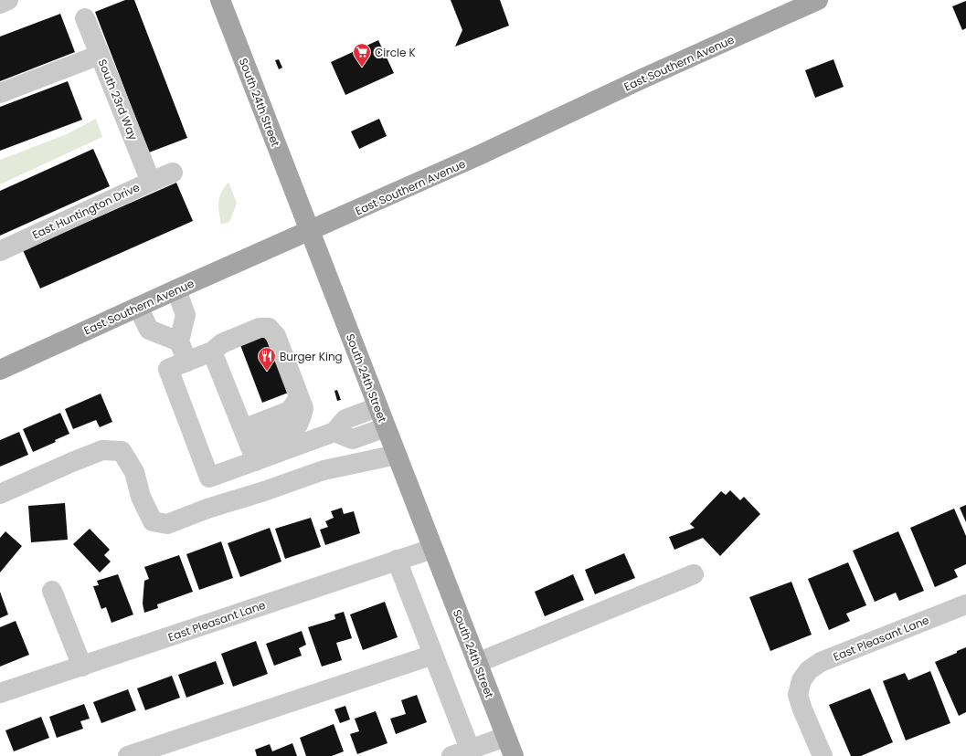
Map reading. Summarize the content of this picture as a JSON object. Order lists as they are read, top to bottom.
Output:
{
  "streets": {
    "main road": ["East Southern Avenue", "South 24th Street"],
    "street": ["South 23rd Way", "East Huntington Drive", "East Pleasant Lane"]
  },
  "crossings": [
    ["East Southern Avenue", "South 24th Street"],
    ["South 23rd Way", "East Huntington Drive"],
    ["South 24th Street", "East Pleasant Lane"]
  ],
  "places": {
    "supermarket": ["Circle K"],
    "restaurant": ["Burger King"]
  }
}
